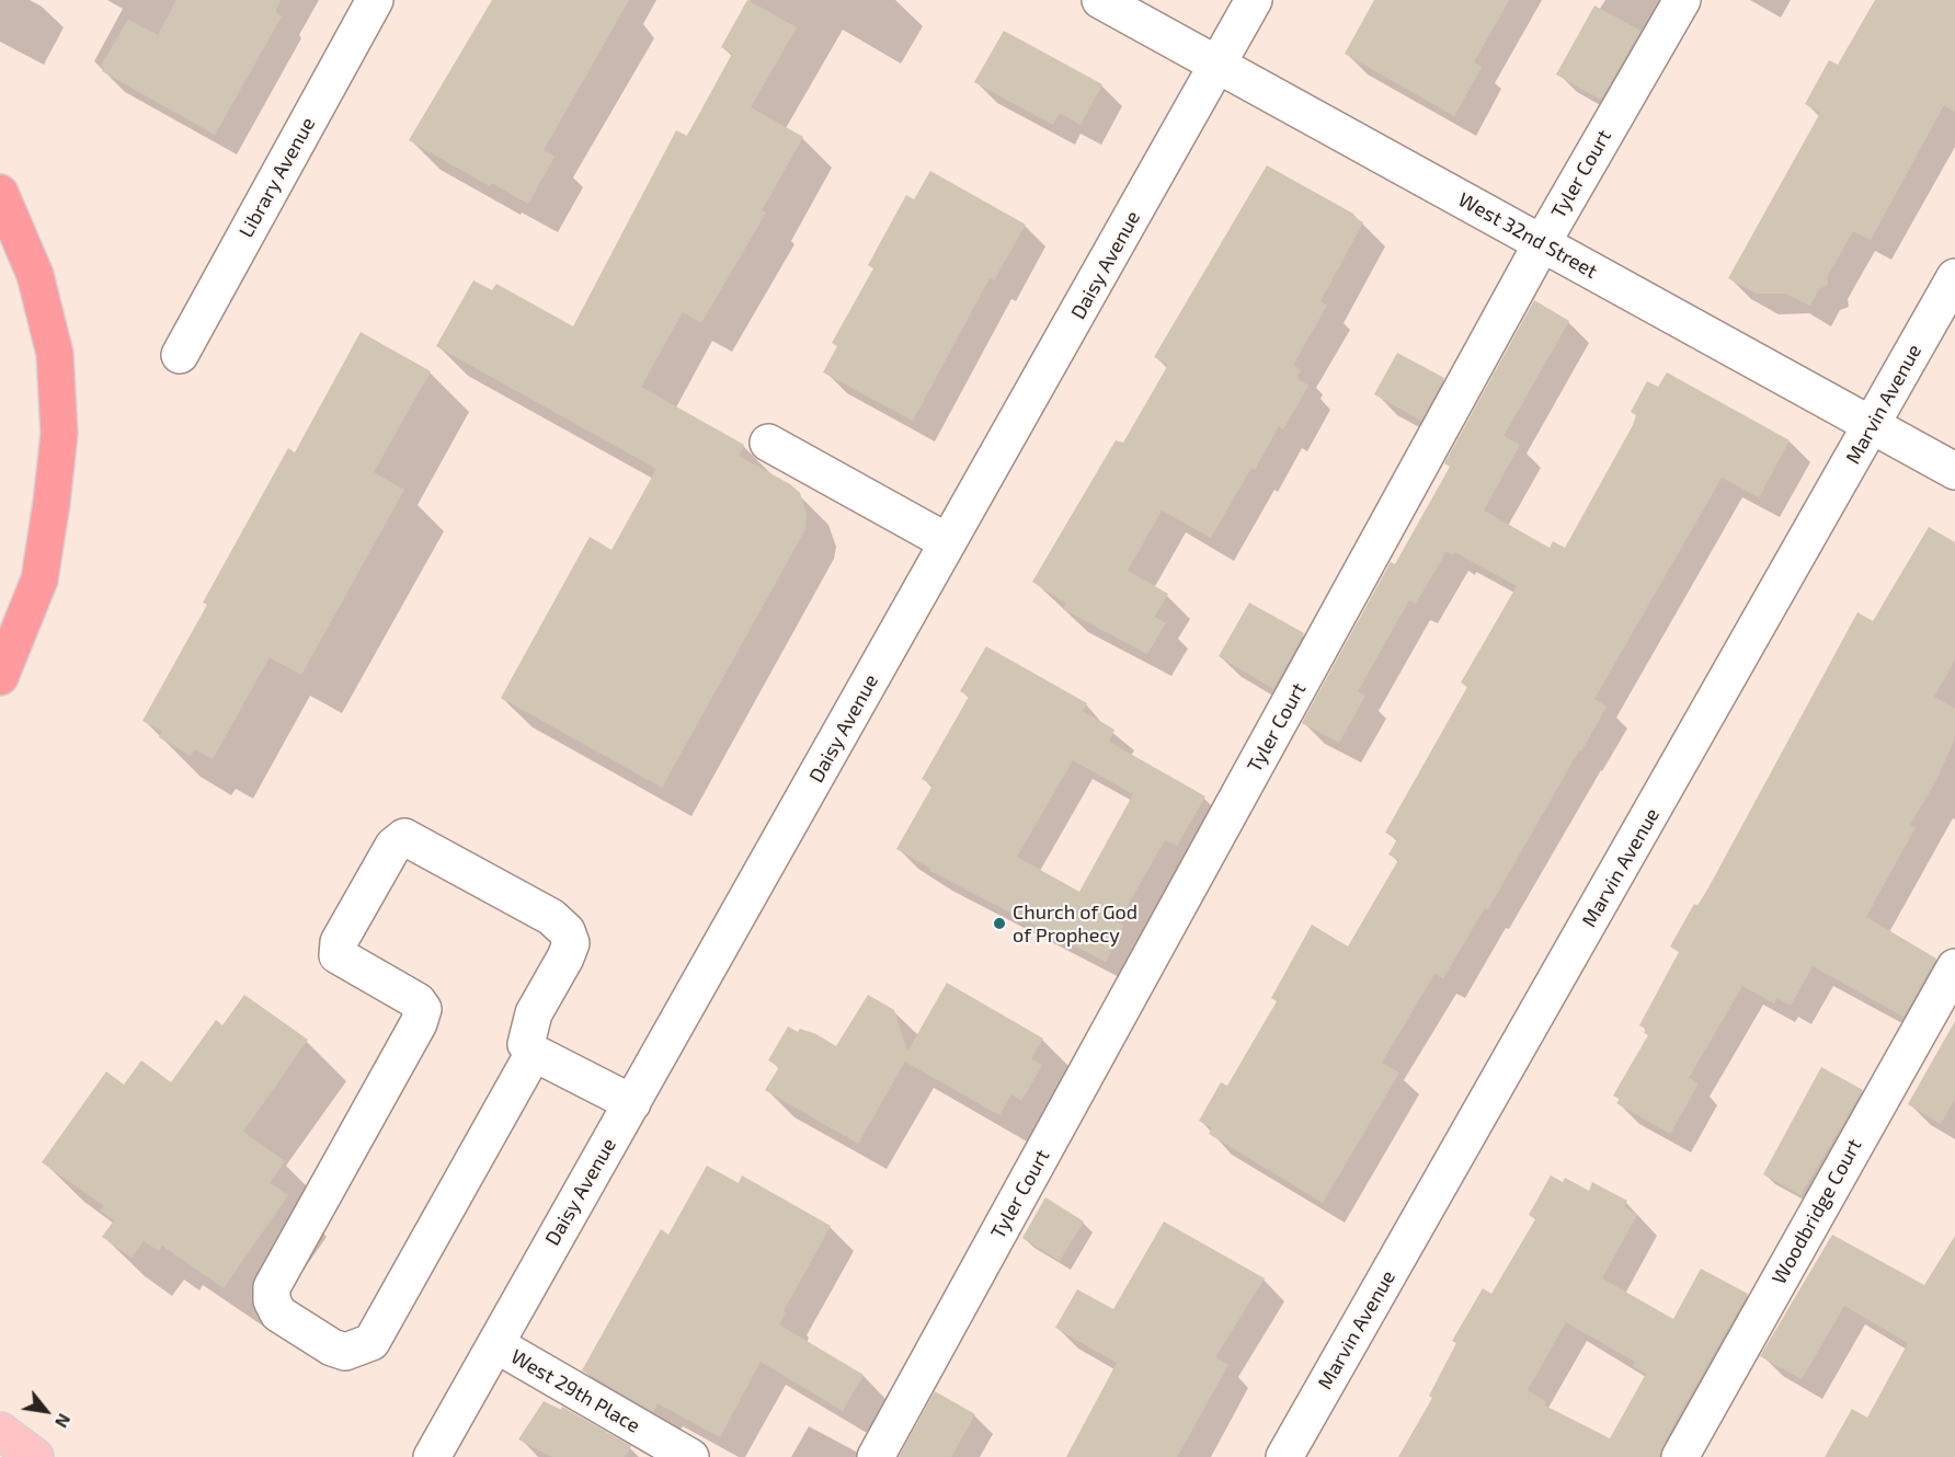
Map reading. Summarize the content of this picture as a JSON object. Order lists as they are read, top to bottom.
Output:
{
  "streets": {
    "street": [
      "Tyler Court",
      "Library Avenue",
      "West 32nd Street",
      "Daisy Avenue",
      "Marvin Avenue",
      "Woodbridge Court",
      "West 29th Place"
    ]
  },
  "crossings": [
    ["Tyler Court", "West 32nd Street"],
    ["West 32nd Street", "Daisy Avenue"],
    ["West 32nd Street", "Marvin Avenue"],
    ["Daisy Avenue", "West 29th Place"]
  ],
  "places": ["Church of God of Prophecy"],
  "north": "bottom right"
}
